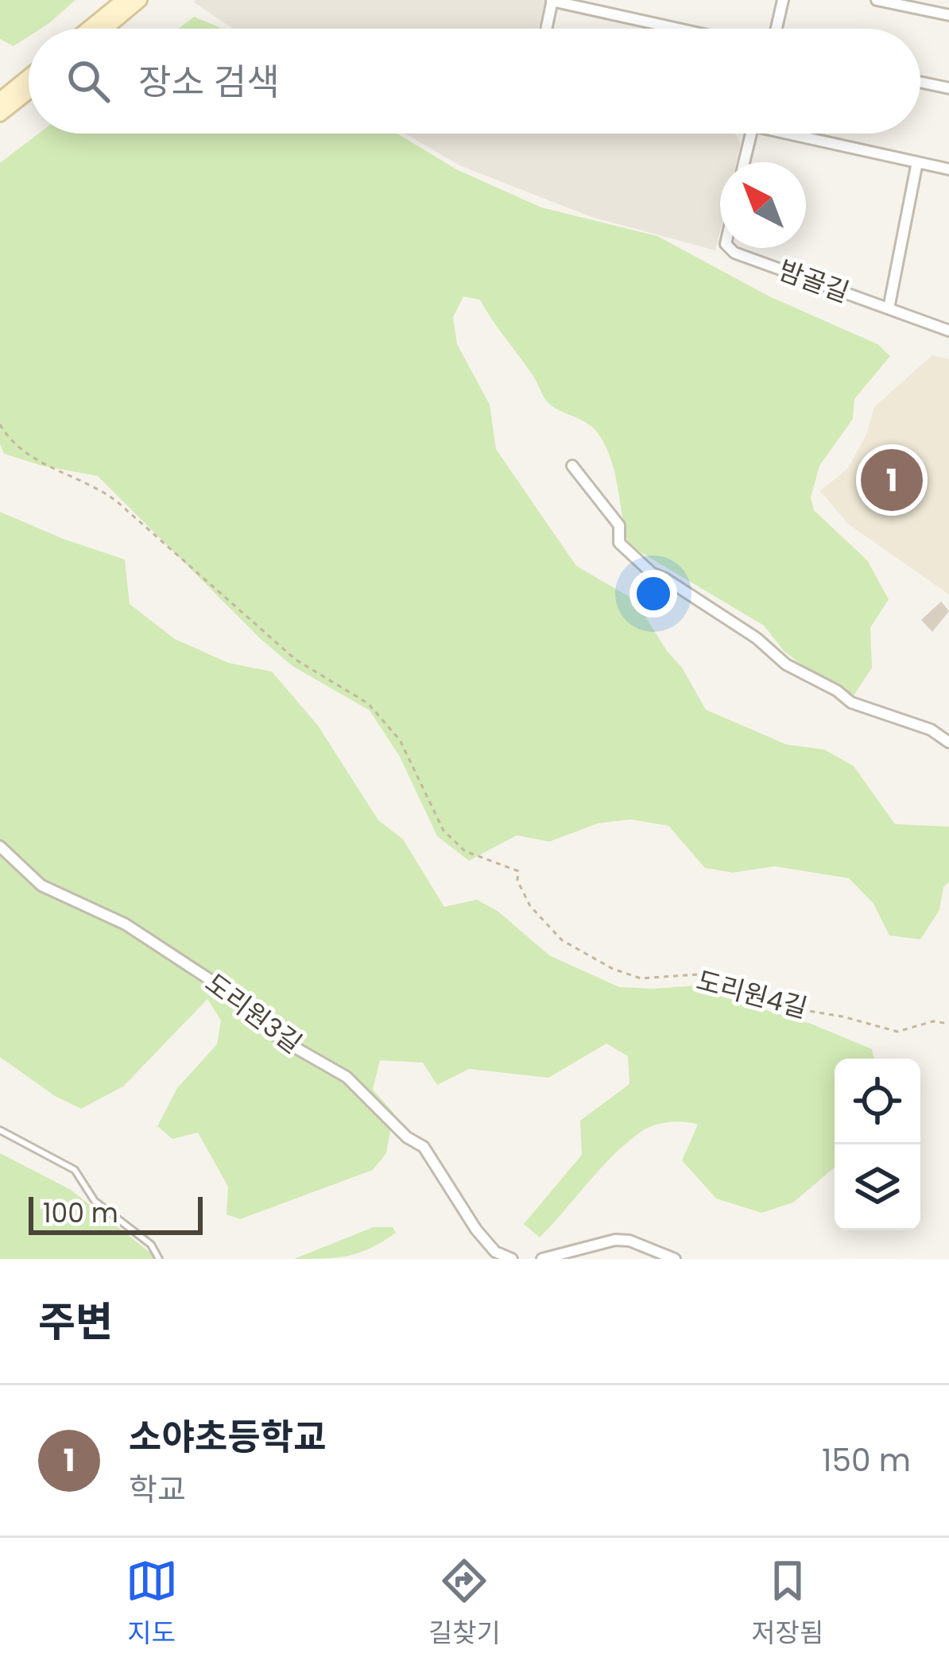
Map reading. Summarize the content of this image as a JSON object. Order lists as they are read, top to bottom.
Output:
{
  "streets": {
    "street": ["밤골길", "도리원3길"],
    "path": ["도리원4길"]
  },
  "scale_bar": "100 m",
  "north": "top left",
  "page": {
    "search": "장소 검색",
    "pins": "1",
    "scale": "100 m",
    "heading": "주변",
    "list": [
      {
        "mark": "1",
        "name": "소야초등학교",
        "note": "학교",
        "value": "150 m"
      }
    ],
    "nav": ["지도", "길찾기", "저장됨"]
  }
}
